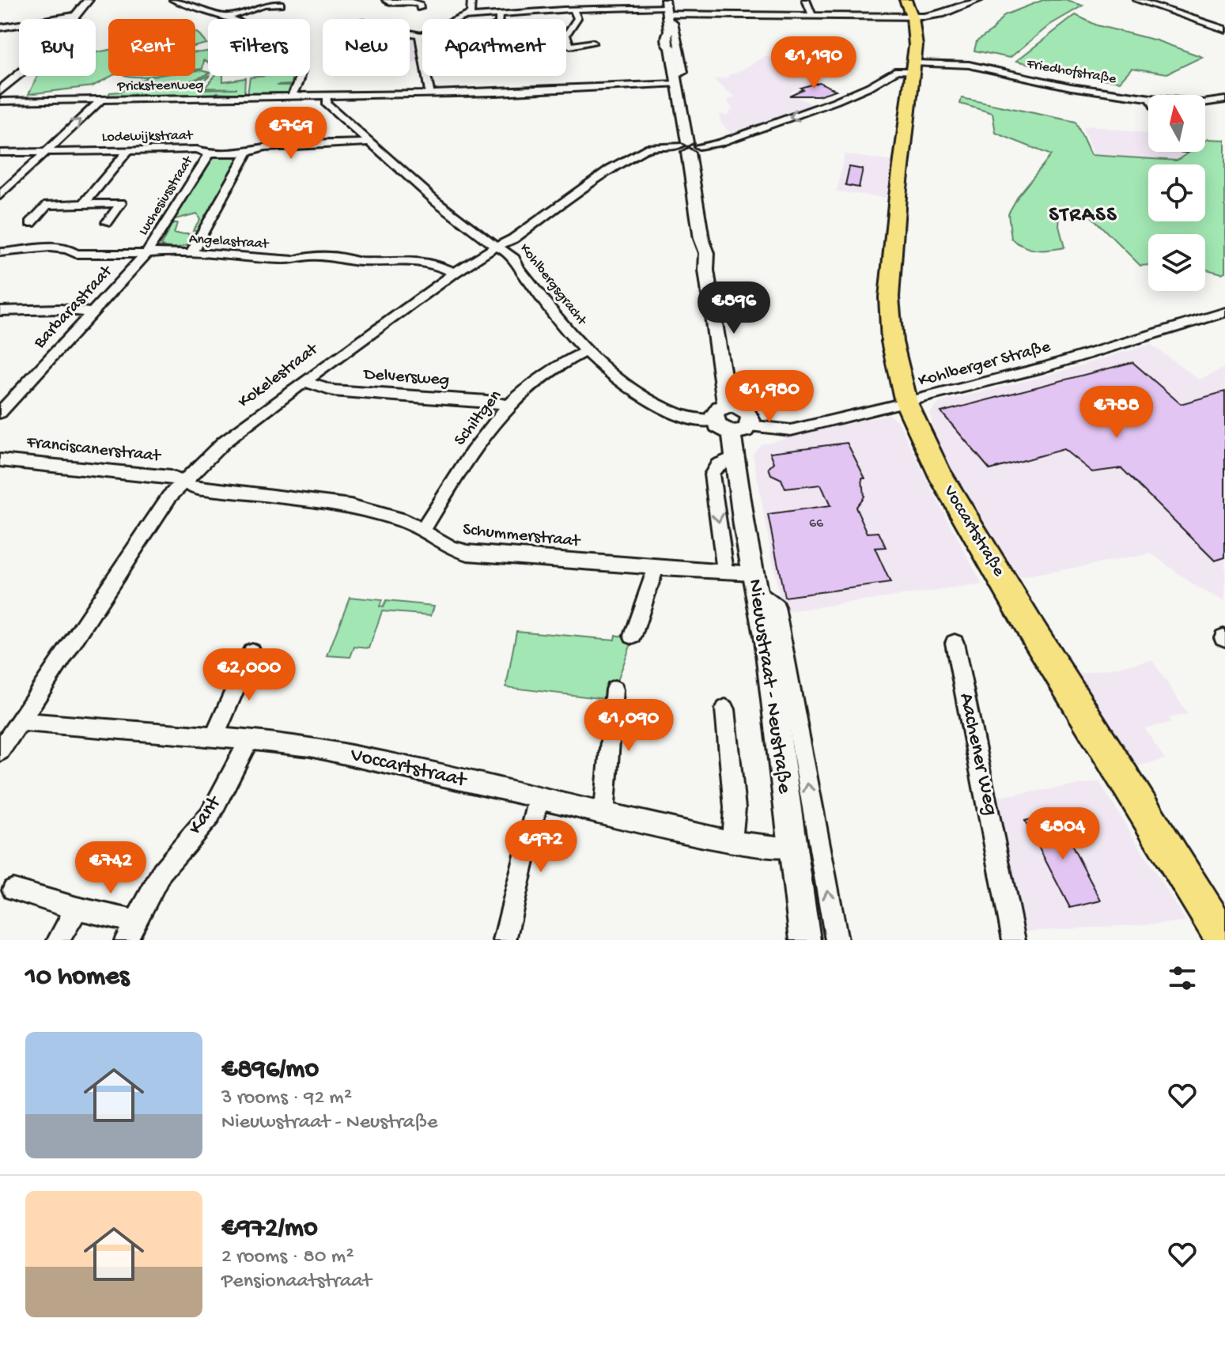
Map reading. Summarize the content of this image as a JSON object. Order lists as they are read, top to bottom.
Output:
{
  "streets": {
    "main road": ["Voccartstraße"],
    "street": [
      "Friedhofstraße",
      "Pricksteenweg",
      "Lodewijkstraat",
      "Luchesiusstraat",
      "Angelastraat",
      "Kohlbergsgracht",
      "Barbarastraat",
      "Kohlberger Straße",
      "Kokelestraat",
      "Delversweg",
      "Schiltgen",
      "Franciscanerstraat",
      "Schummerstraat",
      "Nieuwstraat - Neustraße",
      "Aachener Weg",
      "Voccartstraat",
      "Kant"
    ]
  },
  "crossings": [
    ["Friedhofstraße", "Kokelestraat"],
    ["Friedhofstraße", "Voccartstraße"],
    ["Pricksteenweg", "Kohlbergsgracht"],
    ["Lodewijkstraat", "Luchesiusstraat"],
    ["Lodewijkstraat", "Kohlbergsgracht"],
    ["Luchesiusstraat", "Angelastraat"],
    ["Luchesiusstraat", "Barbarastraat"],
    ["Angelastraat", "Barbarastraat"],
    ["Angelastraat", "Kokelestraat"],
    ["Kohlbergsgracht", "Kohlberger Straße"],
    ["Kohlbergsgracht", "Kokelestraat"],
    ["Kohlbergsgracht", "Schiltgen"],
    ["Kohlbergsgracht", "Nieuwstraat - Neustraße"],
    ["Kohlberger Straße", "Voccartstraße"],
    ["Kohlberger Straße", "Nieuwstraat - Neustraße"],
    ["Kokelestraat", "Delversweg"],
    ["Kokelestraat", "Franciscanerstraat"],
    ["Kokelestraat", "Schummerstraat"],
    ["Kokelestraat", "Voccartstraat"],
    ["Delversweg", "Schiltgen"],
    ["Schiltgen", "Schummerstraat"],
    ["Franciscanerstraat", "Schummerstraat"],
    ["Schummerstraat", "Nieuwstraat - Neustraße"],
    ["Nieuwstraat - Neustraße", "Voccartstraat"],
    ["Voccartstraat", "Kant"]
  ],
  "districts": ["STRASS"],
  "house_numbers": ["66"],
  "north": "top",
  "page": {
    "chip": [
      "Buy",
      "Rent",
      "Filters",
      "New",
      "Apartment"
    ],
    "price": [
      "€1,190",
      "€769",
      "€896",
      "€1,980",
      "€788",
      "€2,000",
      "€1,090",
      "€804",
      "€972",
      "€742"
    ],
    "heading": "10 homes",
    "list": [
      {
        "name": "€896/mo",
        "note": "3 rooms · 92 m² · Nieuwstraat - Neustraße"
      },
      {
        "name": "€972/mo",
        "note": "2 rooms · 80 m² · Pensionaatstraat"
      }
    ]
  }
}
